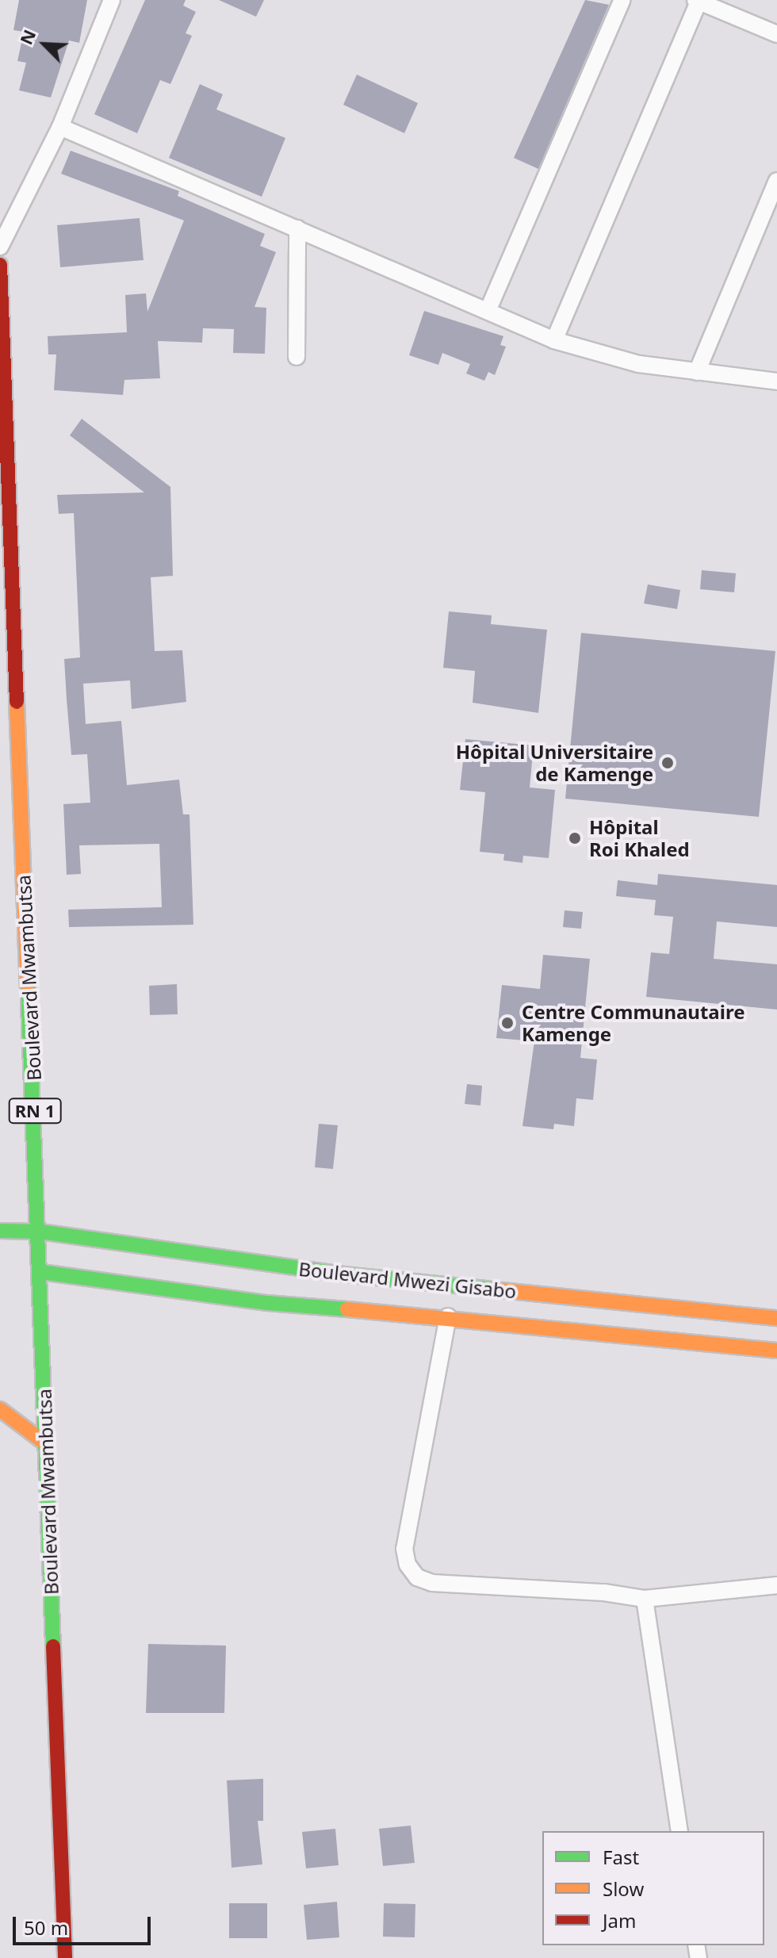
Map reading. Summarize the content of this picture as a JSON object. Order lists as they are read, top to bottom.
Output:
{
  "streets": {
    "main road": ["Boulevard Mwambutsa", "RN 1", "Boulevard Mwezi Gisabo"]
  },
  "crossings": [
    ["Boulevard Mwambutsa", "Boulevard Mwezi Gisabo"]
  ],
  "places": ["Hôpital Universitaire de Kamenge", "Hôpital Roi Khaled", "Centre Communautaire Kamenge"],
  "legend": ["Fast", "Slow", "Jam"],
  "scale_bar": "50 m",
  "north": "top left"
}
